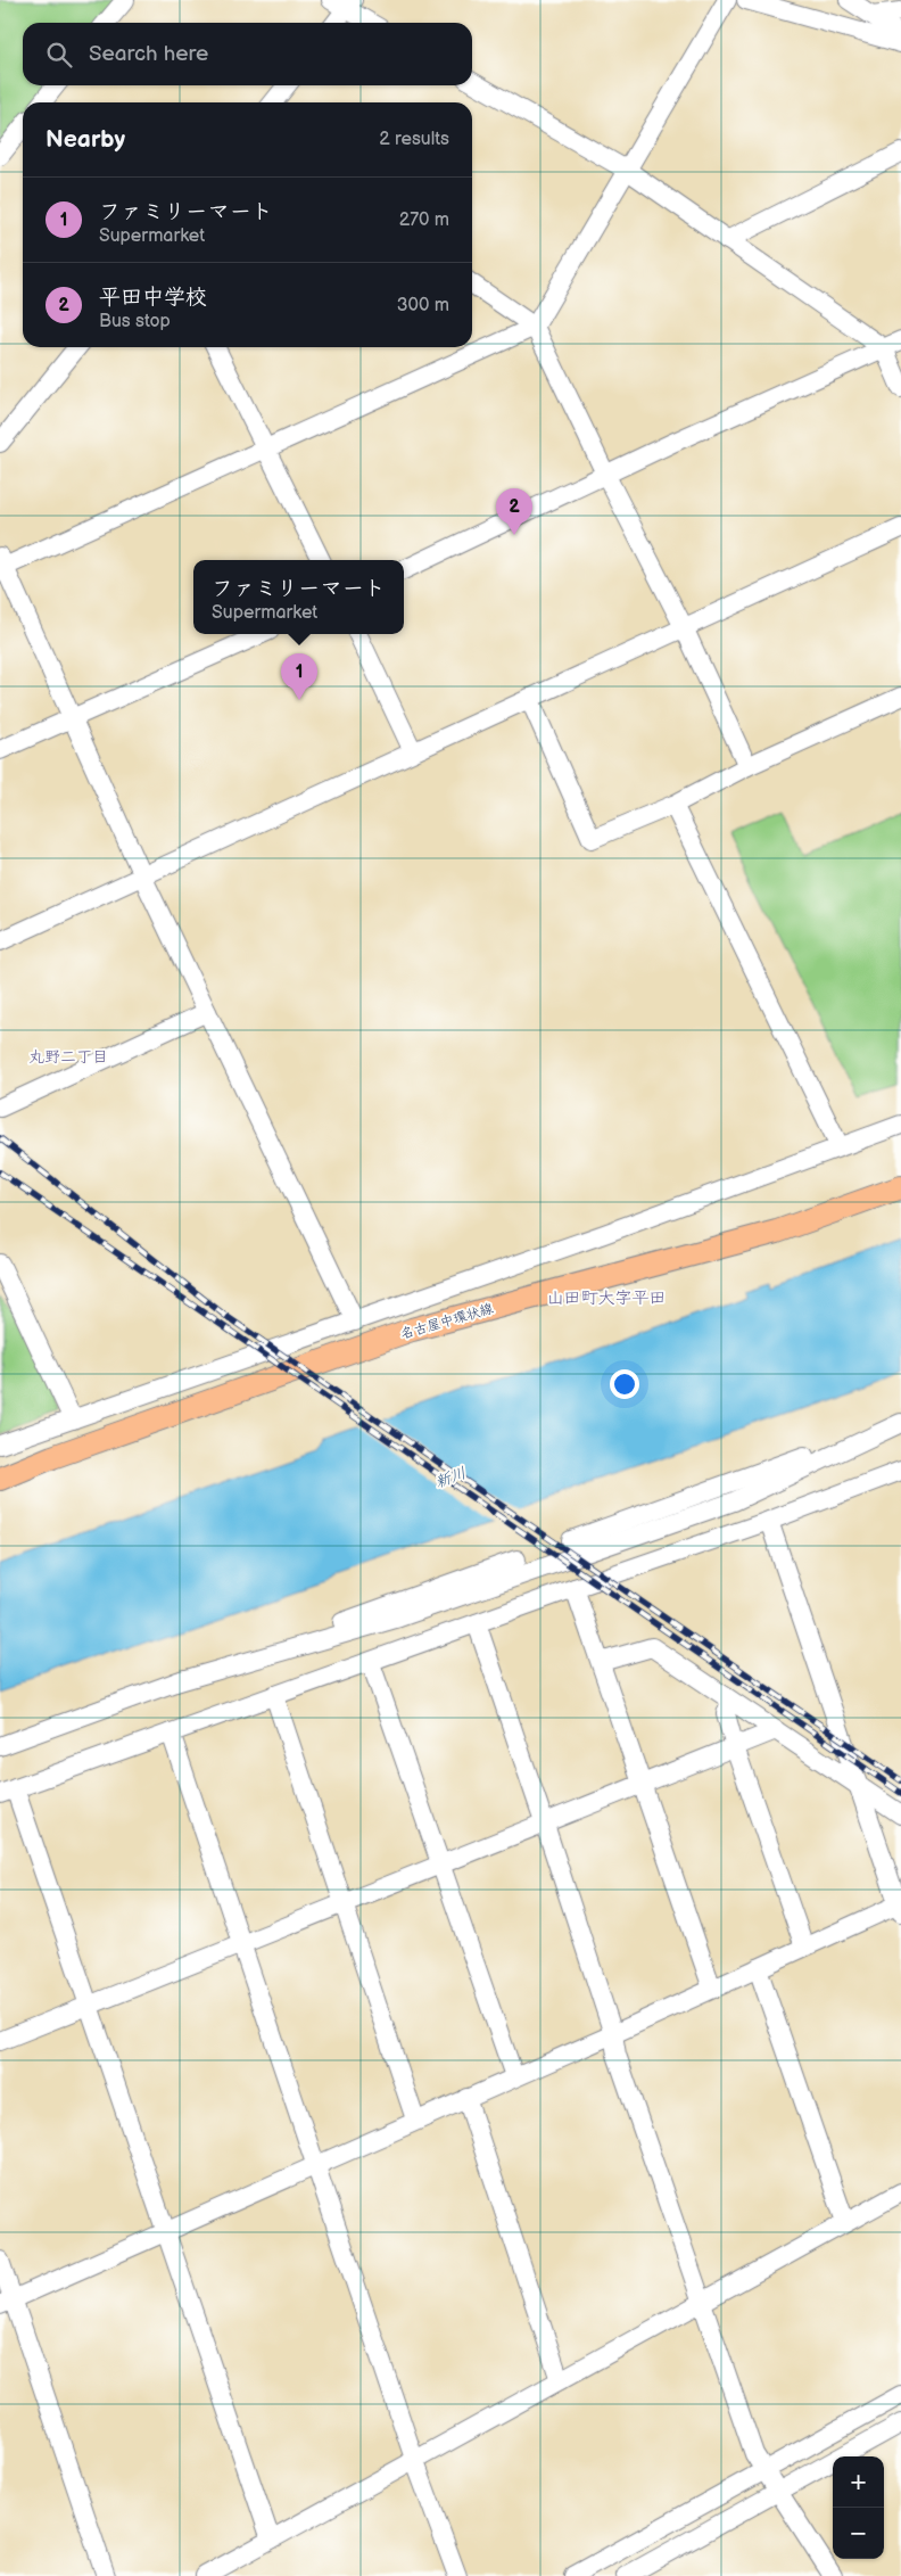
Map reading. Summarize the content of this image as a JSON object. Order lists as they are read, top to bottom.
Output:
{
  "streets": {
    "main road": ["名古屋中環状線"]
  },
  "districts": ["丸野二丁目", "山田町大字平田"],
  "water": ["新川"],
  "page": {
    "search": "Search here",
    "heading": ["Nearby", "2 results"],
    "list": [
      {
        "mark": "1",
        "name": "ファミリーマート",
        "note": "Supermarket",
        "value": "270 m"
      },
      {
        "mark": "2",
        "name": "平田中学校",
        "note": "Bus stop",
        "value": "300 m"
      }
    ],
    "pins": ["2", "1"],
    "popup": ["ファミリーマート", "Supermarket"],
    "map_buttons": ["+", "−"]
  }
}
